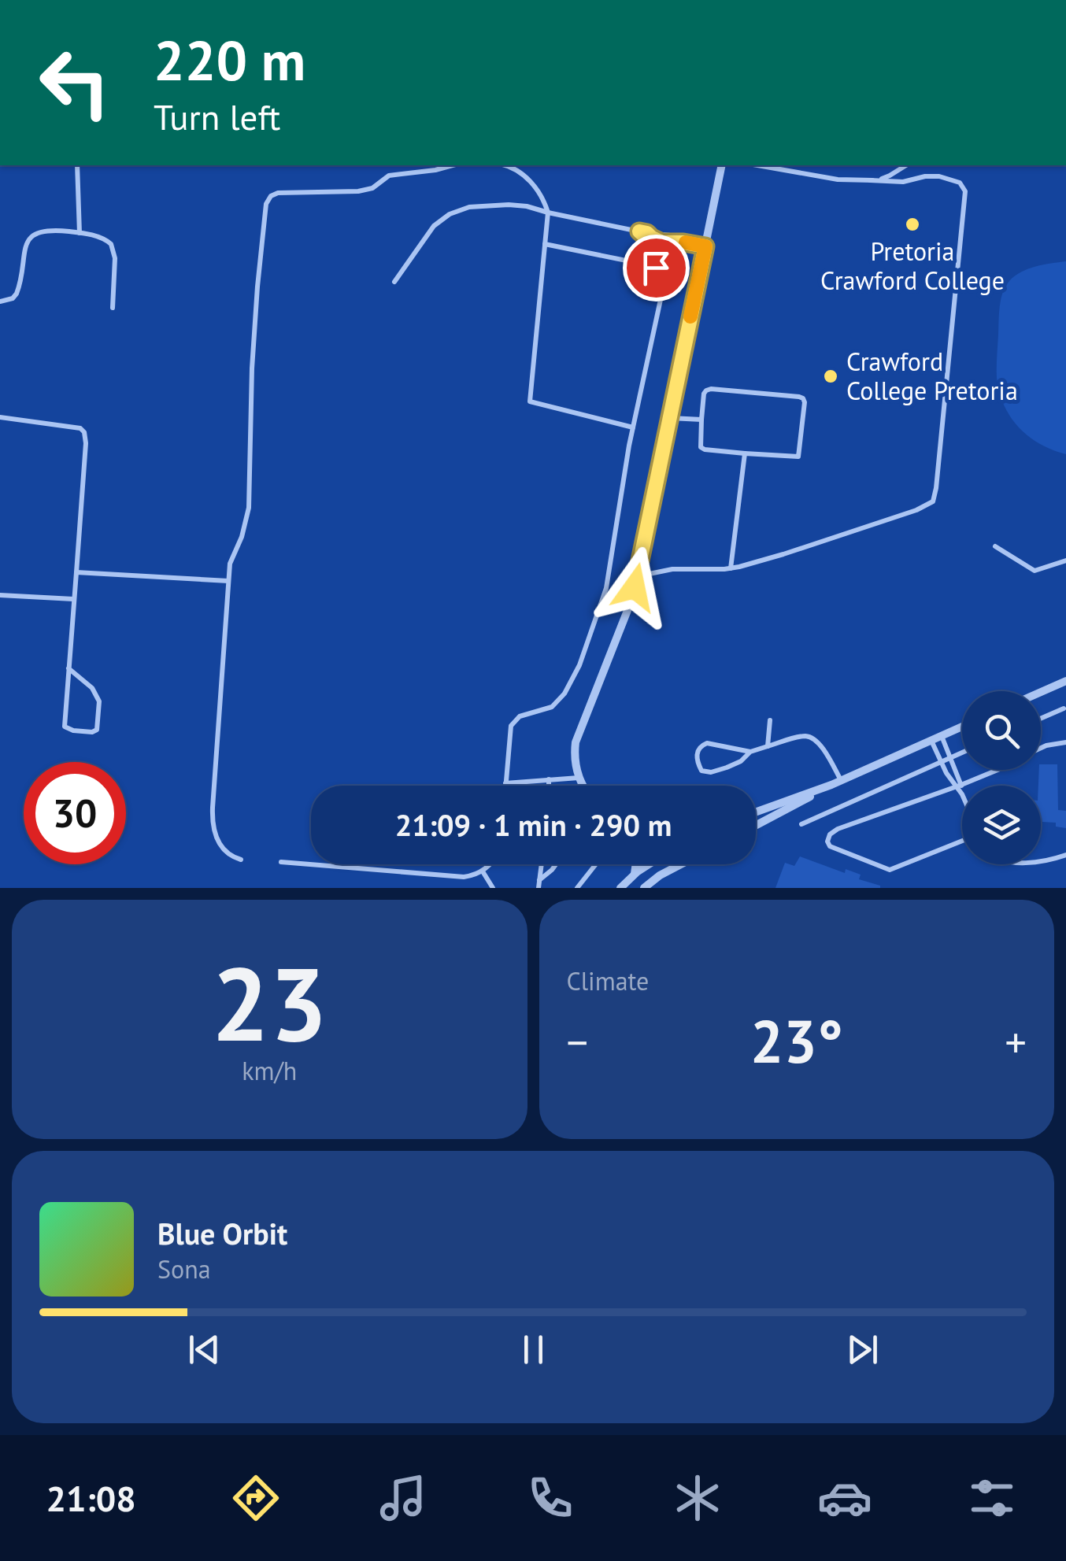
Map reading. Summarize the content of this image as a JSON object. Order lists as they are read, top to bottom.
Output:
{
  "places": ["Pretoria Crawford College", "Crawford College Pretoria"],
  "page": {
    "turn": ["220 m", "Turn left"],
    "limit": "30",
    "trip": "21:09 · 1 min · 290 m",
    "tile": [
      ["23", "km/h"],
      "Climate"
    ],
    "heat": ["−", "23°", "+"],
    "song": ["Blue Orbit", "Sona"],
    "tabs": "21:08"
  }
}
